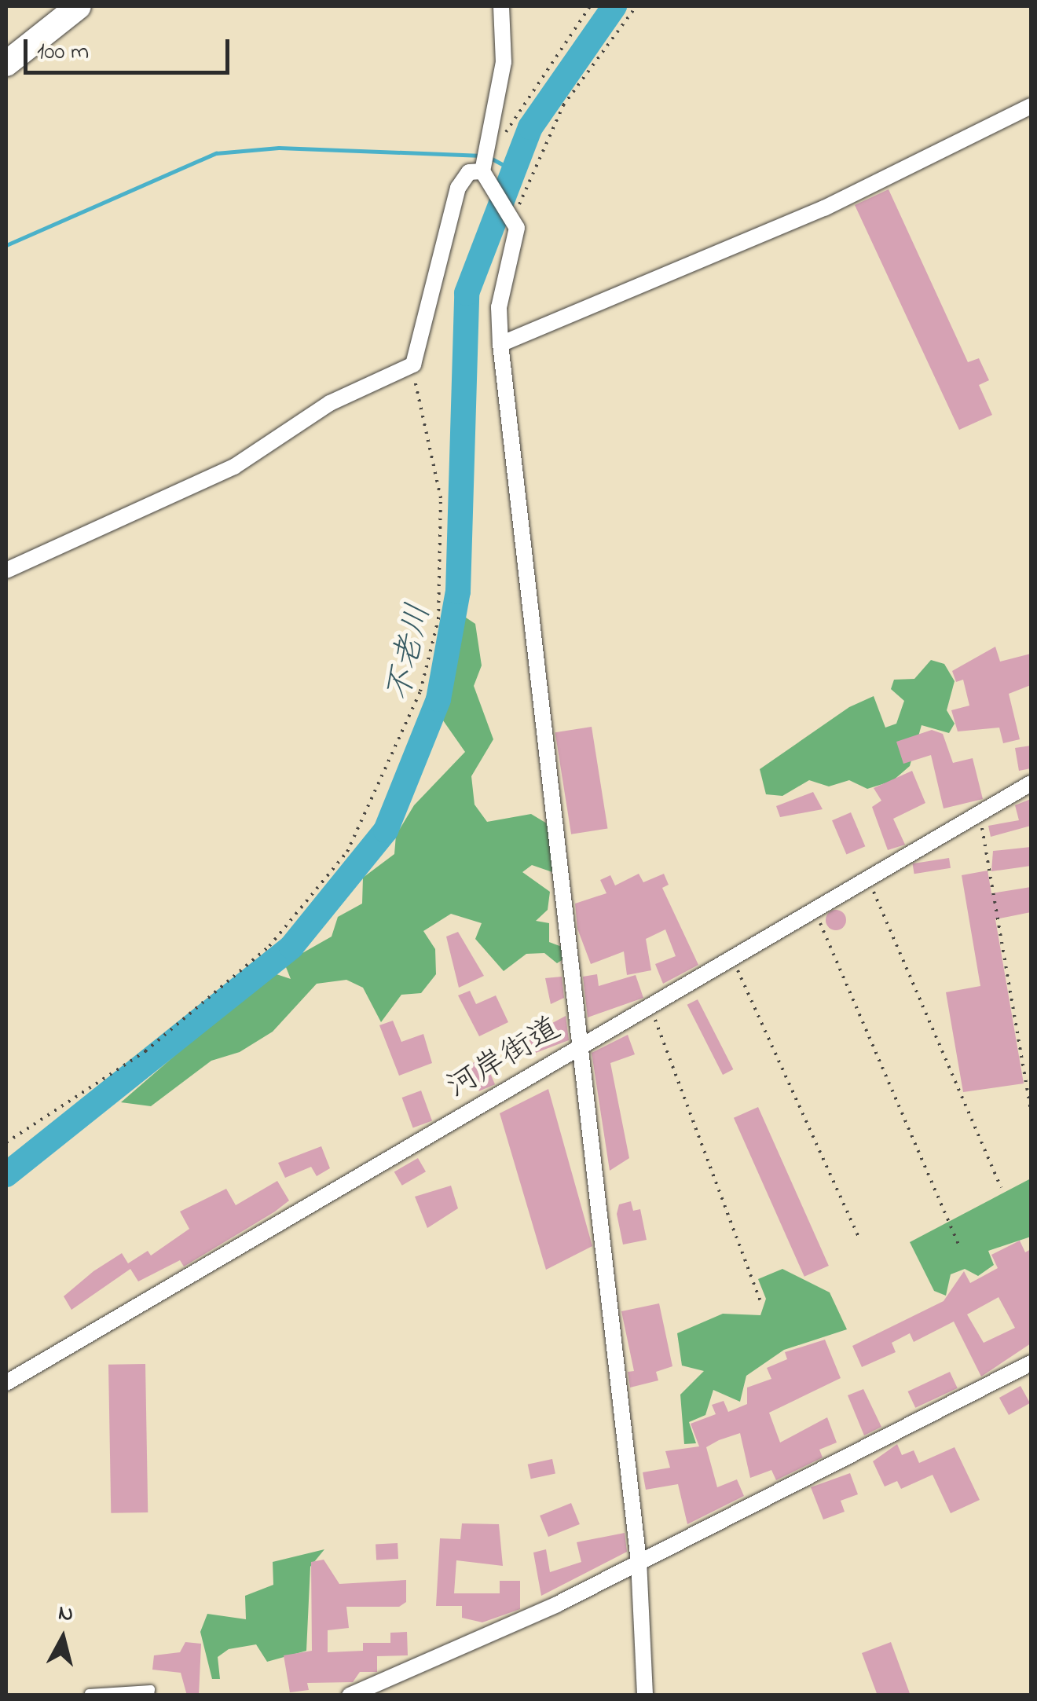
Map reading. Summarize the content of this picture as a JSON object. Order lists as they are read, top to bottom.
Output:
{
  "streets": {
    "street": ["河岸街道"]
  },
  "water": ["不老川"],
  "scale_bar": "100 m",
  "north": "top"
}
